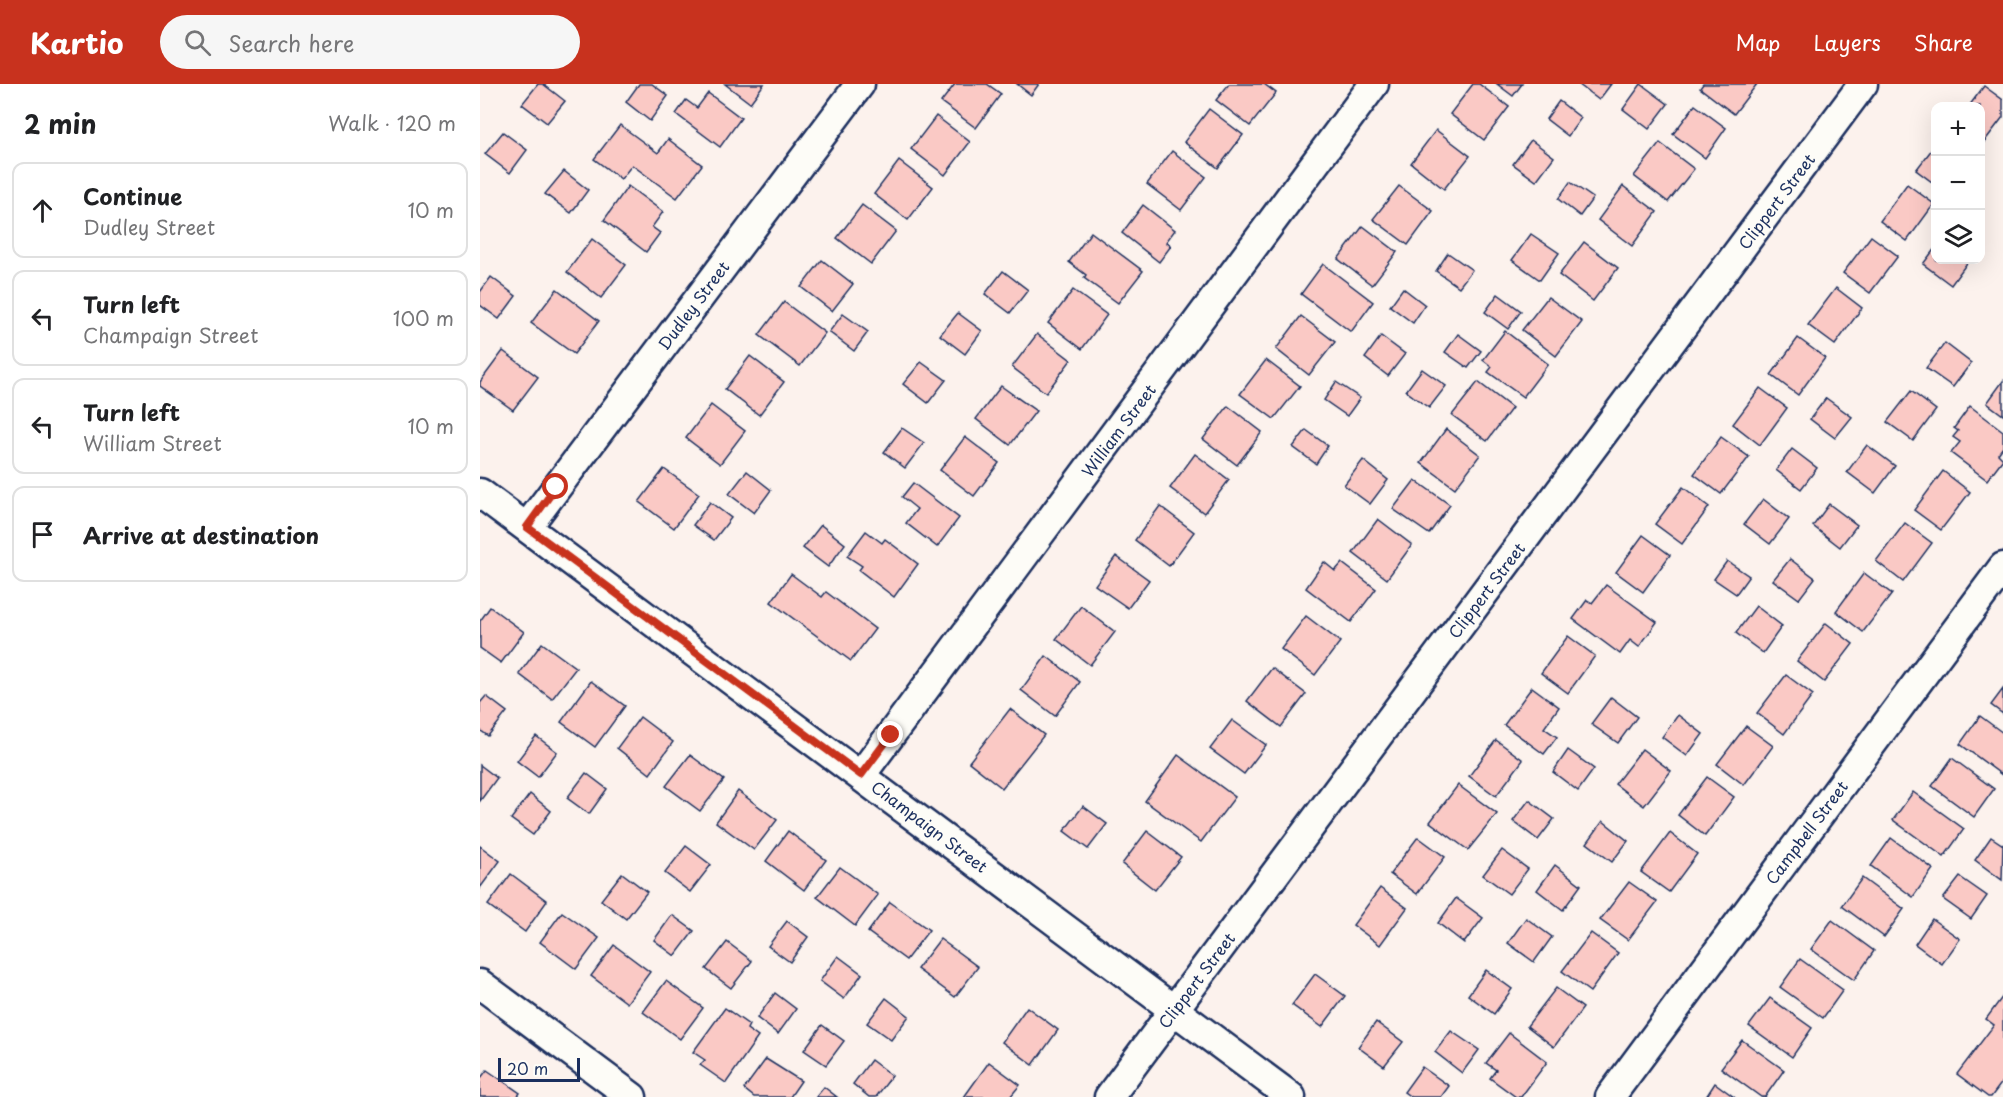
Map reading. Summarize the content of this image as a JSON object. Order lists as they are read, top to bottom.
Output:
{
  "streets": {
    "street": [
      "Clippert Street",
      "Dudley Street",
      "William Street",
      "Champaign Street",
      "Campbell Street"
    ]
  },
  "crossings": [
    ["Clippert Street", "Champaign Street"],
    ["Dudley Street", "Champaign Street"],
    ["William Street", "Champaign Street"]
  ],
  "scale_bar": "20 m",
  "page": {
    "header": "Kartio",
    "search": "Search here",
    "nav": ["Map", "Layers", "Share"],
    "heading": ["2 min", "Walk · 120 m"],
    "map_buttons": ["+", "−"],
    "list": [
      ["Continue", "Dudley Street", "10 m"],
      ["Turn left", "Champaign Street", "100 m"],
      ["Turn left", "William Street", "10 m"],
      "Arrive at destination"
    ],
    "scale": "20 m"
  }
}
